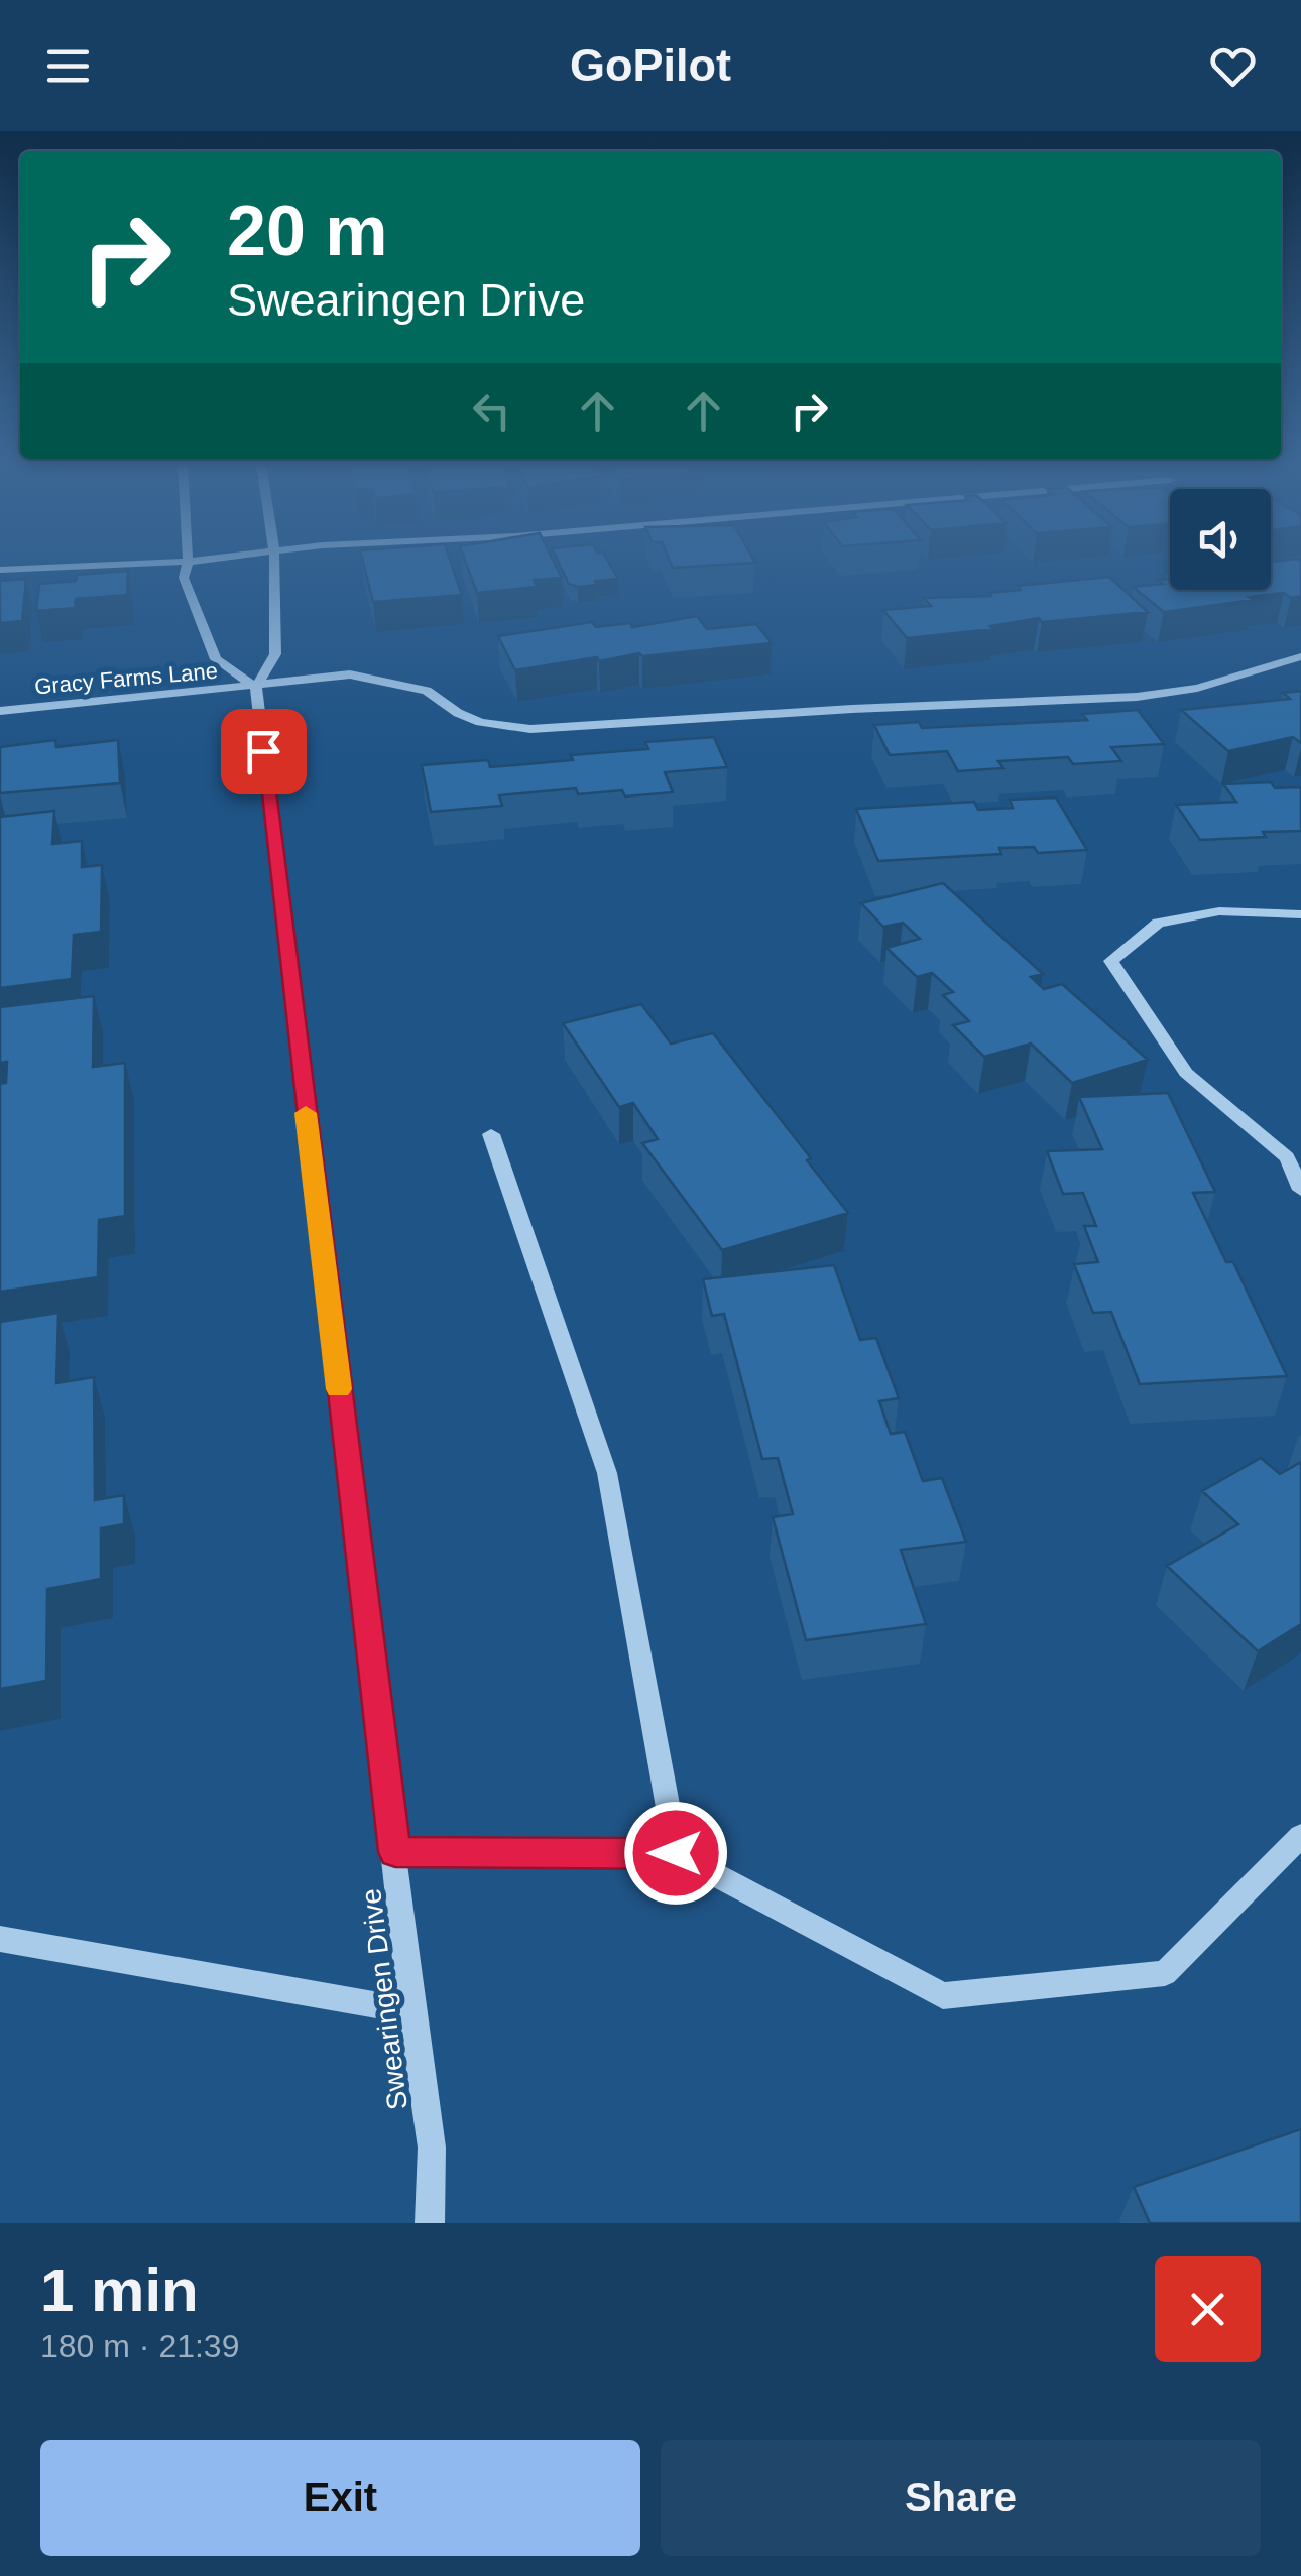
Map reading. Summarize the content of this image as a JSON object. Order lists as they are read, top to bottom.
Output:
{
  "streets": {
    "street": ["Gracy Farms Lane", "Swearingen Drive"]
  },
  "crossings": [
    ["Gracy Farms Lane", "Swearingen Drive"]
  ],
  "page": {
    "header": "GoPilot",
    "turn": ["20 m", "Swearingen Drive"],
    "heading": ["1 min", "180 m · 21:39"],
    "buttons": ["Exit", "Share"]
  }
}
